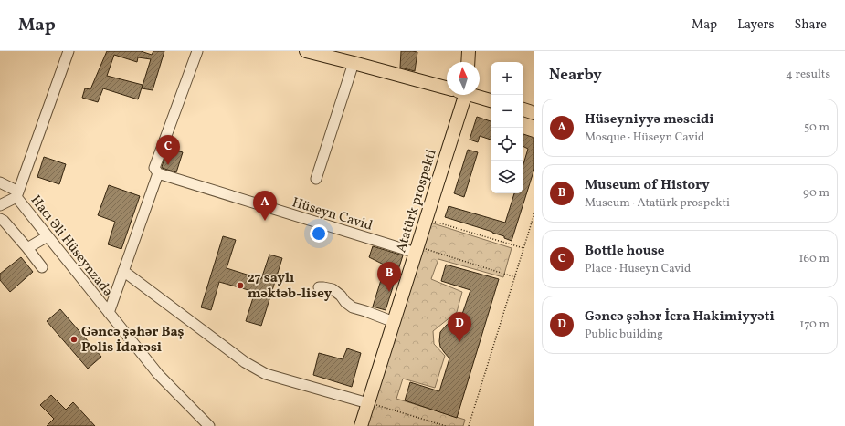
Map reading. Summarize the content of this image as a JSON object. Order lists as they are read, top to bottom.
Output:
{
  "streets": {
    "main road": ["Atatürk prospekti"],
    "street": ["Hüseyn Cavid", "Hacı Əli Hüseynzadə"]
  },
  "crossings": [
    ["Atatürk prospekti", "Hüseyn Cavid"]
  ],
  "places": ["27 saylı məktəb-lisey", "Gəncə şəhər Baş Polis İdarəsi"],
  "north": "top",
  "page": {
    "header": "Map",
    "nav": ["Map", "Layers", "Share"],
    "heading": ["Nearby", "4 results"],
    "map_buttons": ["+", "−"],
    "list": [
      {
        "mark": "A",
        "name": "Hüseyniyyə məscidi",
        "note": "Mosque · Hüseyn Cavid",
        "value": "50 m"
      },
      {
        "mark": "B",
        "name": "Museum of History",
        "note": "Museum · Atatürk prospekti",
        "value": "90 m"
      },
      {
        "mark": "C",
        "name": "Bottle house",
        "note": "Place · Hüseyn Cavid",
        "value": "160 m"
      },
      {
        "mark": "D",
        "name": "Gəncə şəhər İcra Hakimiyyəti",
        "note": "Public building",
        "value": "170 m"
      }
    ],
    "pins": [
      "C",
      "A",
      "B",
      "D"
    ]
  }
}
